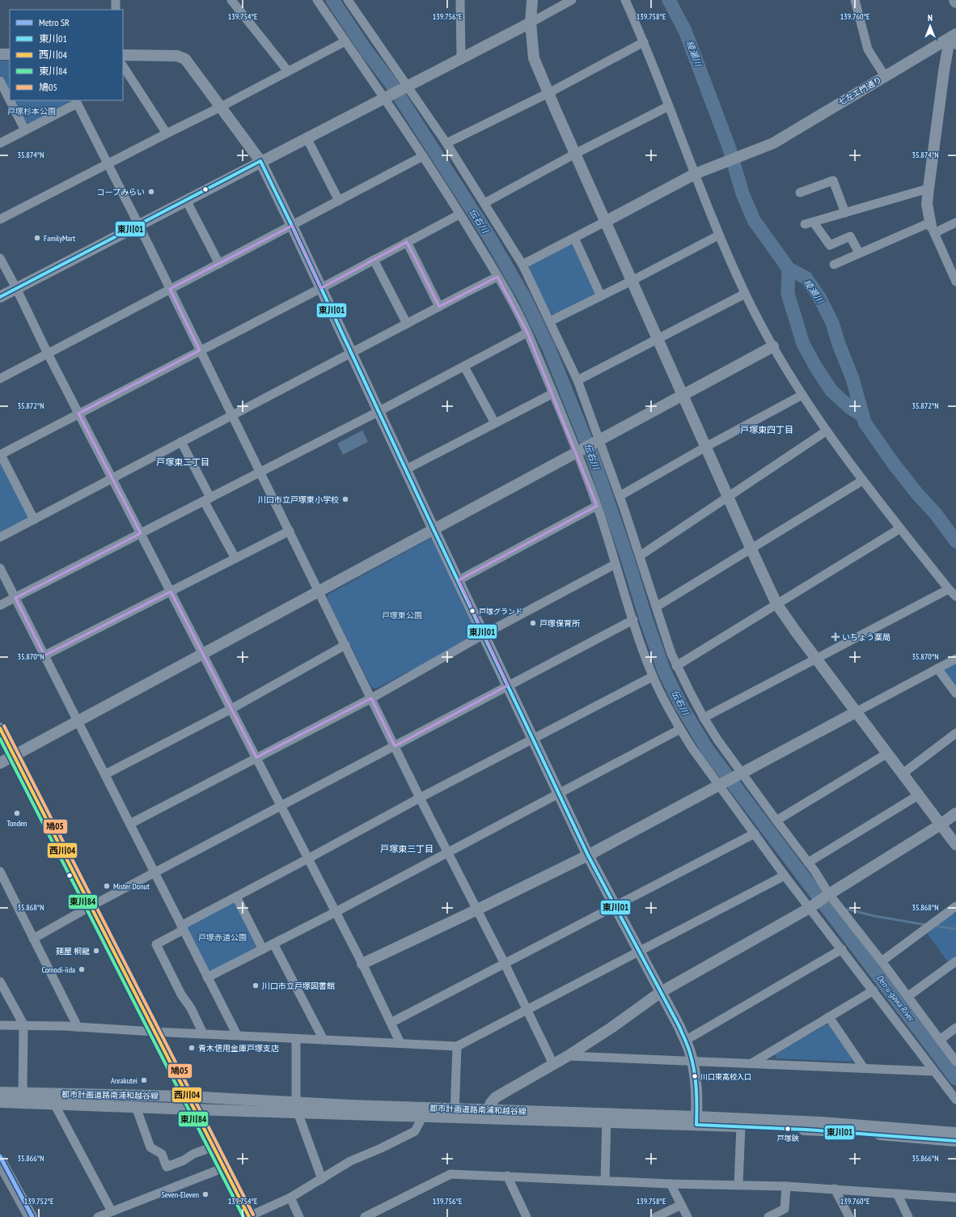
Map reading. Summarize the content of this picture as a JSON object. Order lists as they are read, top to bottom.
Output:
{
  "streets": {
    "street": ["七左エ門通り", "都市計画道路南浦和越谷線"]
  },
  "districts": ["戸塚東四丁目", "戸塚東二丁目", "戸塚東三丁目"],
  "water": ["綾瀬川", "伝右川", "Den-u-gawa River"],
  "parks": ["戸塚杉本公園", "戸塚東公園", "戸塚赤道公園"],
  "places": {
    "other": [
      "コープみらい",
      "FamilyMart",
      "川口市立戸塚東小学校",
      "戸塚グランド",
      "戸塚保育所",
      "Tonden",
      "Mister Donut",
      "麺屋 桐龍",
      "Comodi-iida",
      "川口市立戸塚図書館",
      "青木信用金庫戸塚支店",
      "川口東高校入口",
      "Anrakutei",
      "戸塚鋏",
      "Seven-Eleven"
    ],
    "health": ["いちょう薬局"]
  },
  "lines": [
    "transit line 東川01",
    "transit line 鳩05",
    "transit line 西川04",
    "transit line 東川84",
    "metro line SR"
  ],
  "legend": [
    "Metro SR",
    "東川01",
    "西川04",
    "東川84",
    "鳩05"
  ],
  "north": "top",
  "coordinates": [
    "139.754°E",
    "139.756°E",
    "139.758°E",
    "139.760°E",
    "35.874°N",
    "35.872°N",
    "35.870°N",
    "35.868°N",
    "35.866°N",
    "139.752°E"
  ]
}
